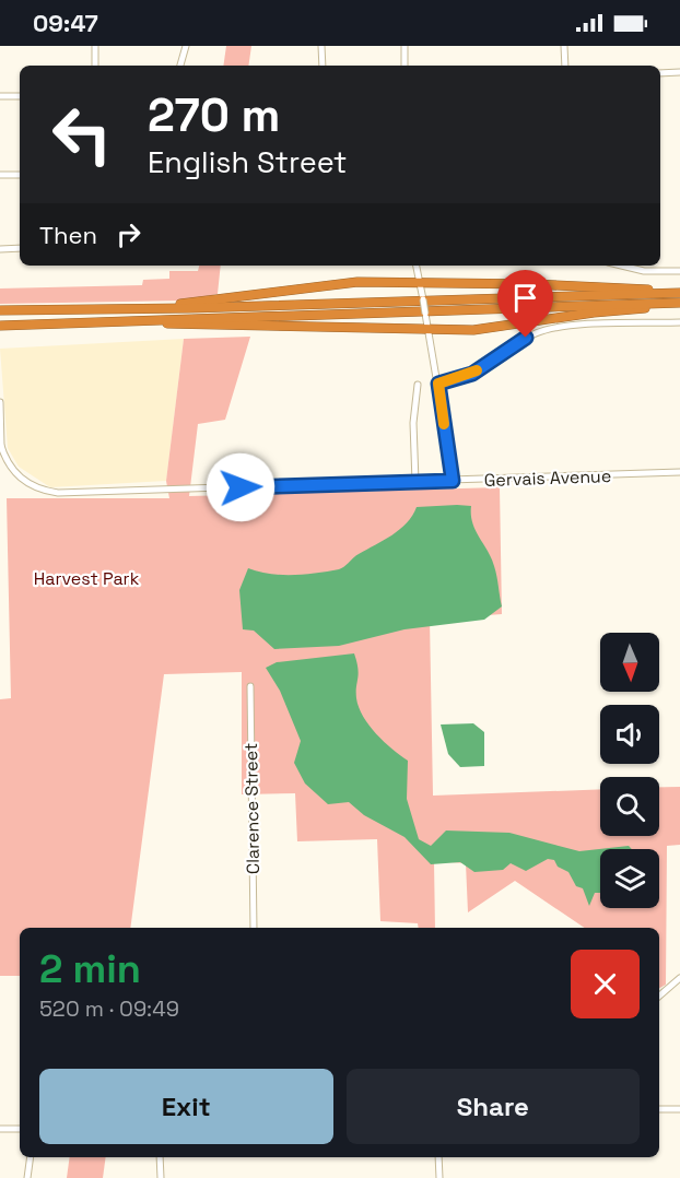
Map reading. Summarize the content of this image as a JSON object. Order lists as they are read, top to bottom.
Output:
{
  "streets": {
    "street": ["Gervais Avenue", "Clarence Street"]
  },
  "parks": ["Harvest Park"],
  "north": "bottom",
  "page": {
    "status": "09:47",
    "turn": ["270 m", "English Street"],
    "then": "Then",
    "heading": ["2 min", "520 m · 09:49"],
    "buttons": ["Exit", "Share"]
  }
}
